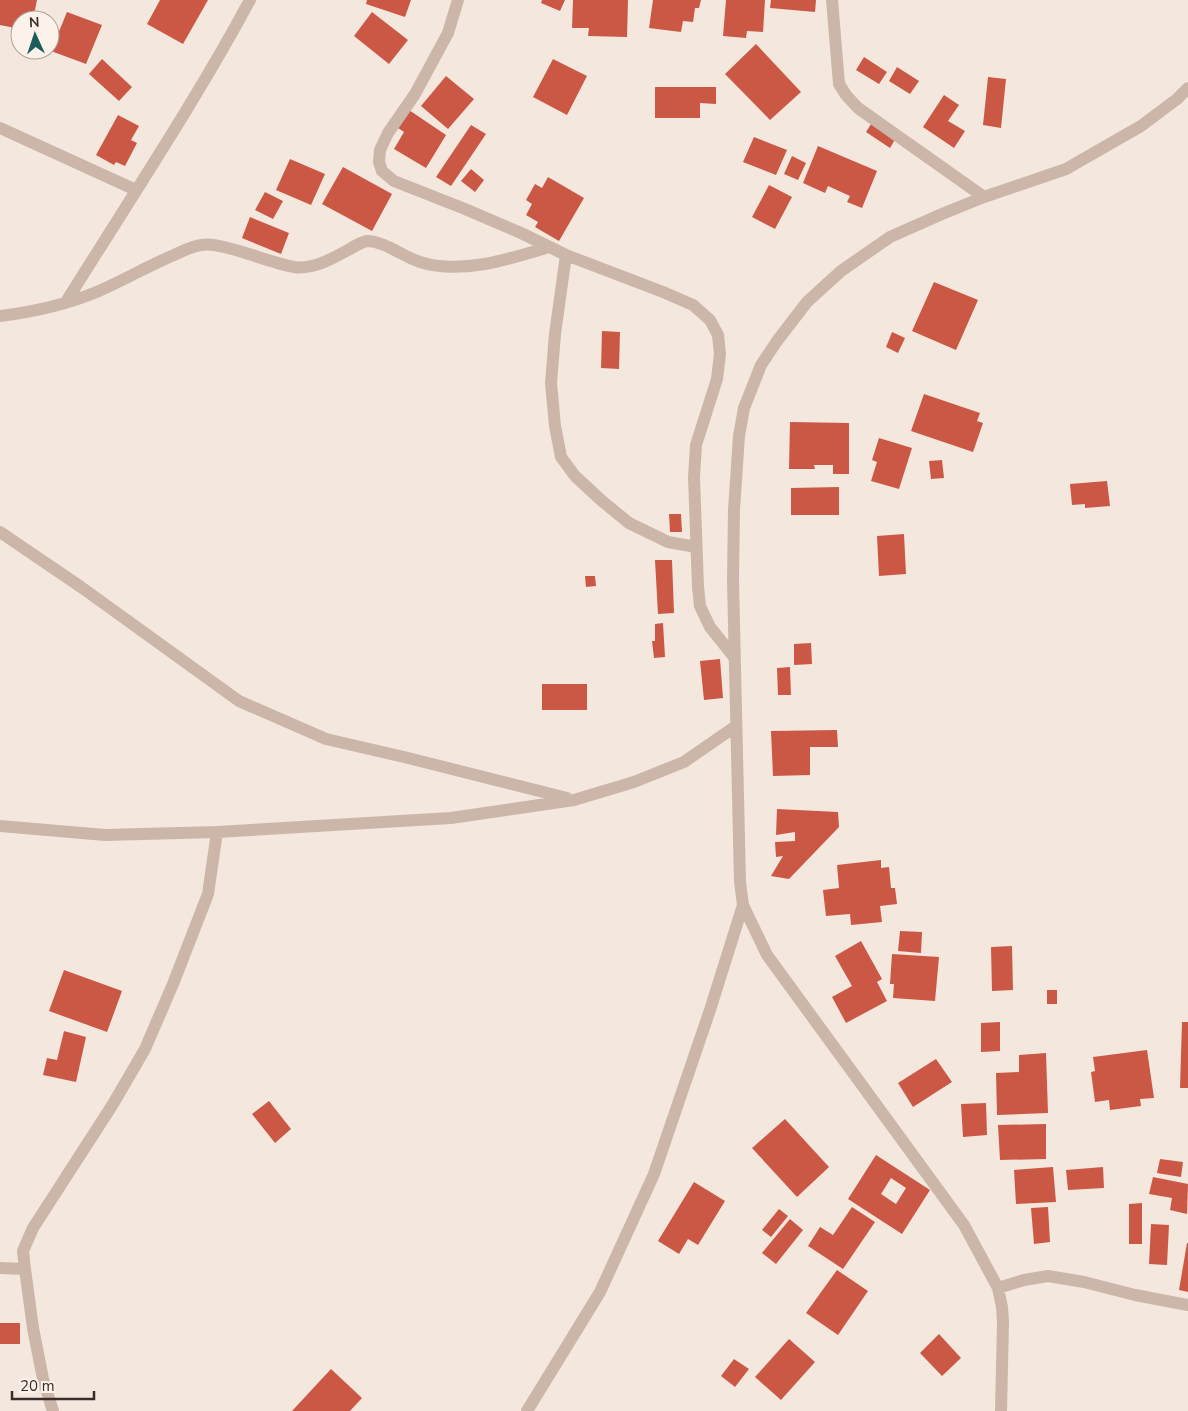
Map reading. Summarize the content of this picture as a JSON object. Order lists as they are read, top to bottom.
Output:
{
  "scale_bar": "20 m",
  "north": "top"
}
